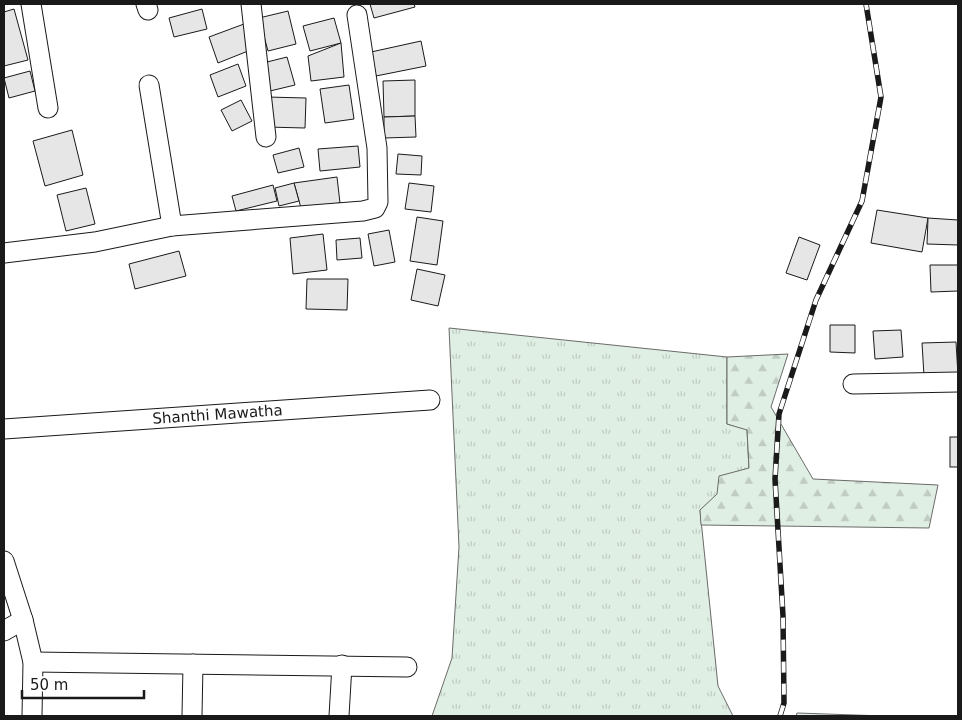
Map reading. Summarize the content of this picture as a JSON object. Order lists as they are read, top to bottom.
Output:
{
  "streets": {
    "street": ["Shanthi Mawatha"]
  },
  "scale_bar": "50 m"
}
